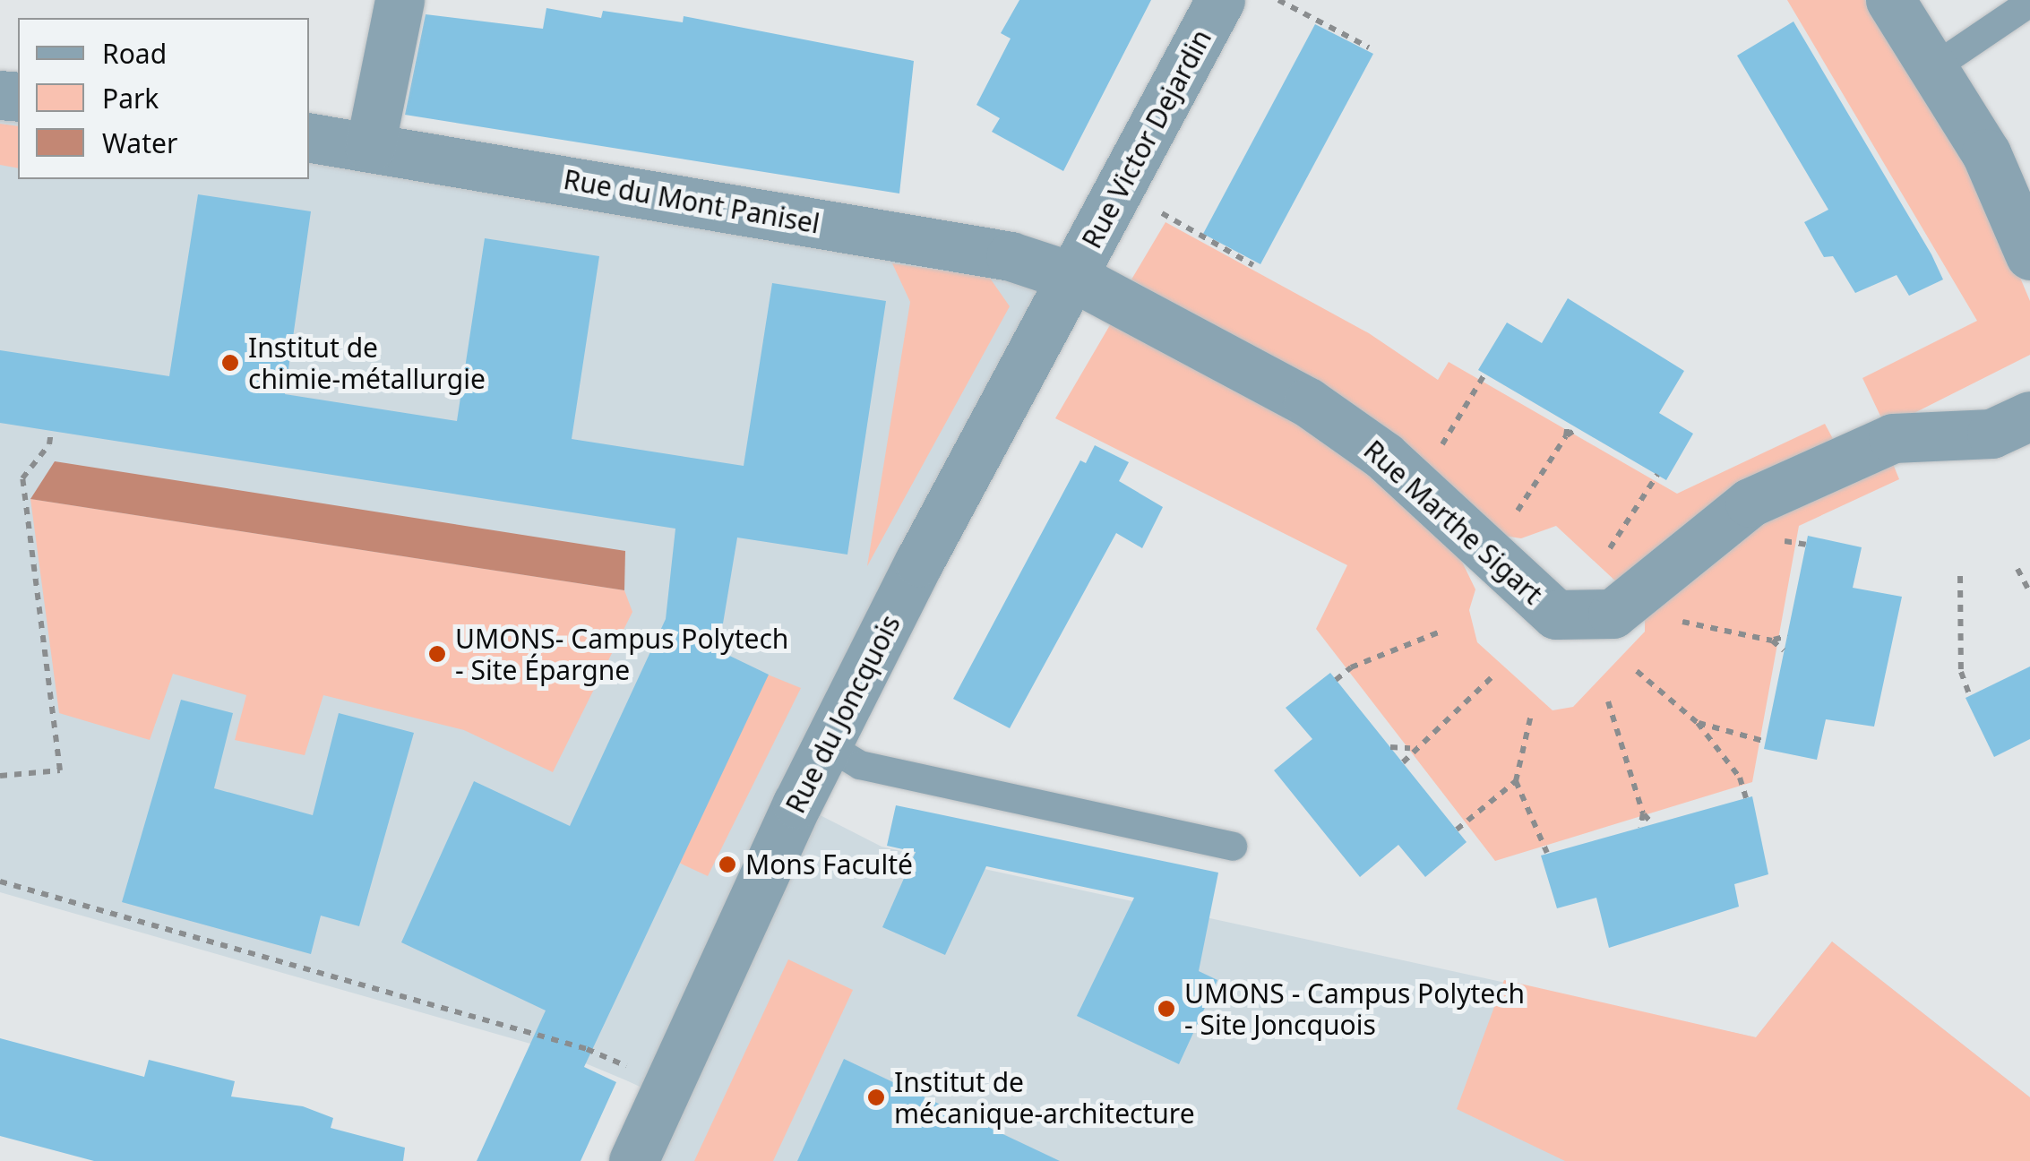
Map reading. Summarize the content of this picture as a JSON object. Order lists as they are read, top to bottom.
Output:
{
  "streets": {
    "street": [
      "Rue Victor Dejardin",
      "Rue du Mont Panisel",
      "Rue Marthe Sigart",
      "Rue du Joncquois"
    ]
  },
  "crossings": [
    ["Rue Victor Dejardin", "Rue du Mont Panisel"],
    ["Rue Victor Dejardin", "Rue Marthe Sigart"],
    ["Rue Victor Dejardin", "Rue du Joncquois"],
    ["Rue du Mont Panisel", "Rue Marthe Sigart"],
    ["Rue du Mont Panisel", "Rue du Joncquois"],
    ["Rue Marthe Sigart", "Rue du Joncquois"]
  ],
  "places": [
    "Institut de chimie-métallurgie",
    "UMONS- Campus Polytech - Site Épargne",
    "Mons Faculté",
    "UMONS - Campus Polytech - Site Joncquois",
    "Institut de mécanique-architecture"
  ],
  "legend": ["Road", "Park", "Water"]
}
